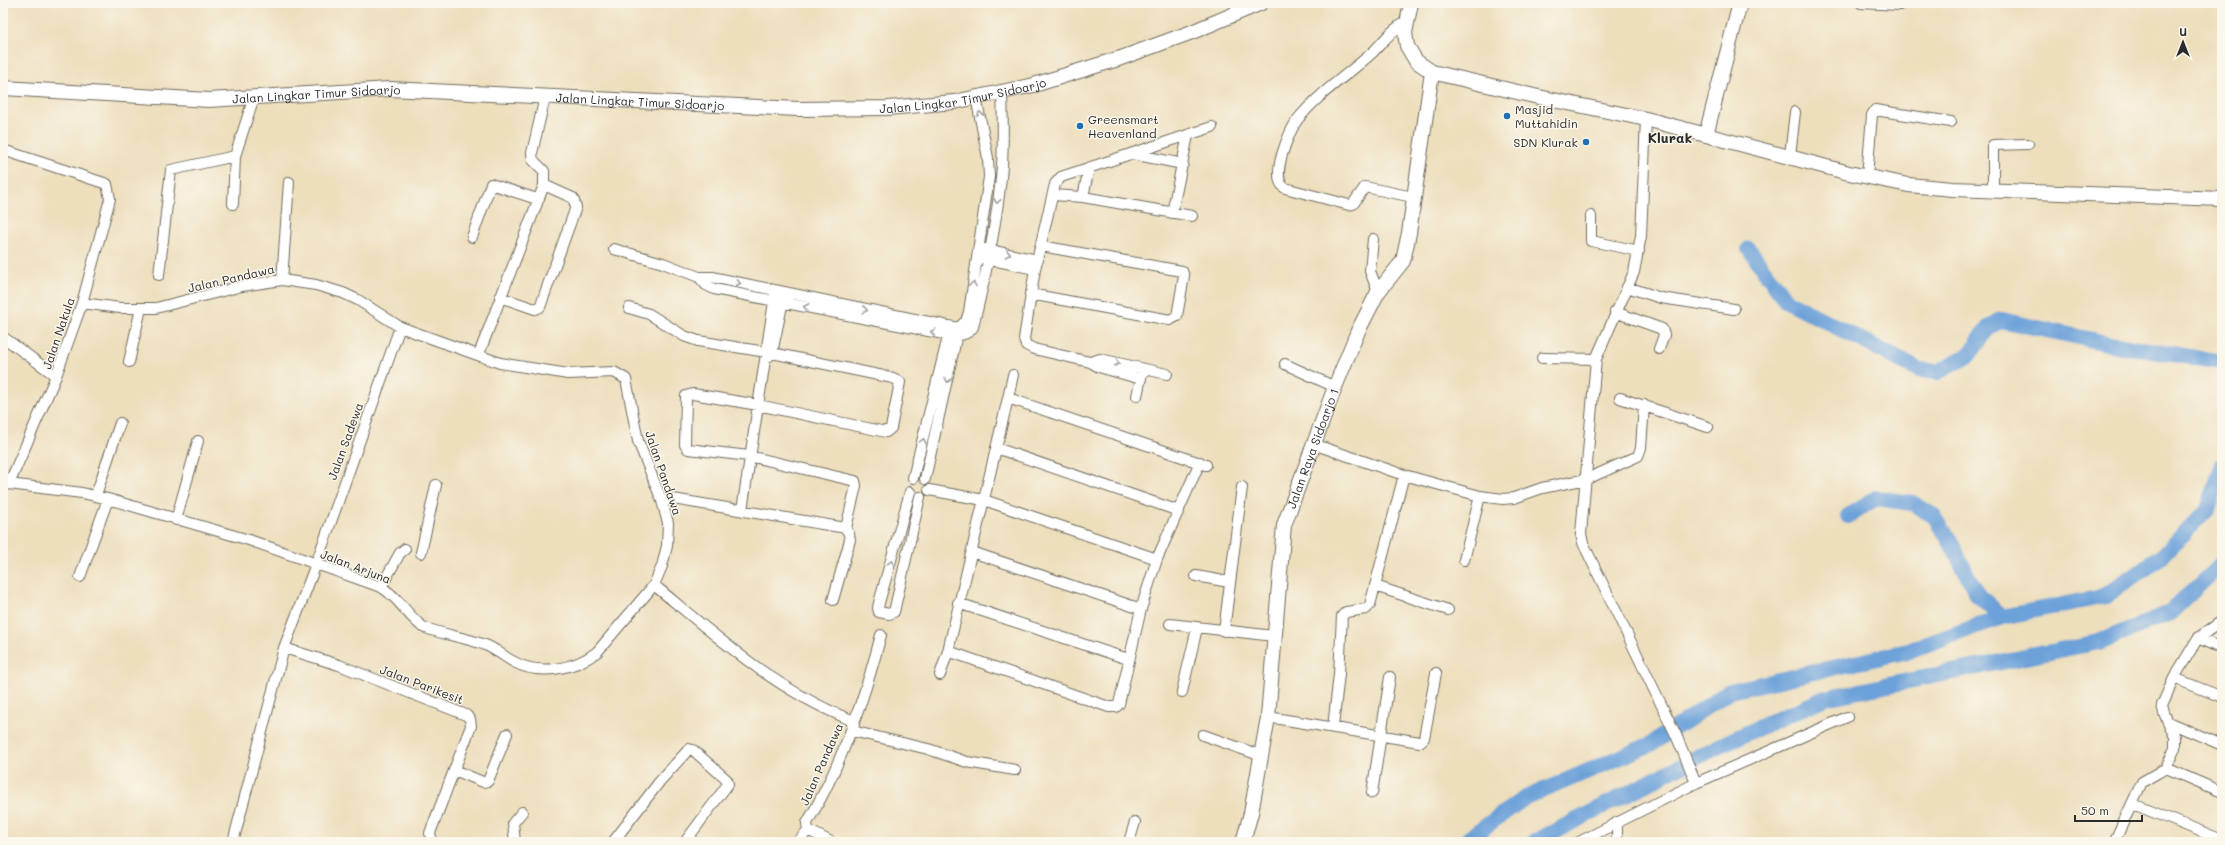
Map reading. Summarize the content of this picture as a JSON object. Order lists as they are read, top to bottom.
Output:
{
  "streets": {
    "street": [
      "Jalan Lingkar Timur Sidoarjo",
      "Jalan Pandawa",
      "Jalan Nakula",
      "Jalan Sadewa",
      "Jalan Raya Sidoarjo 1",
      "Jalan Arjuna",
      "Jalan Parikesit"
    ]
  },
  "crossings": [
    ["Jalan Pandawa", "Jalan Nakula"],
    ["Jalan Pandawa", "Jalan Sadewa"],
    ["Jalan Pandawa", "Jalan Arjuna"],
    ["Jalan Nakula", "Jalan Arjuna"],
    ["Jalan Sadewa", "Jalan Arjuna"],
    ["Jalan Sadewa", "Jalan Parikesit"]
  ],
  "districts": ["Klurak"],
  "places": ["Masjid Muttahidin", "Greensmart Heavenland", "SDN Klurak"],
  "scale_bar": "50 m",
  "north": "top"
}
